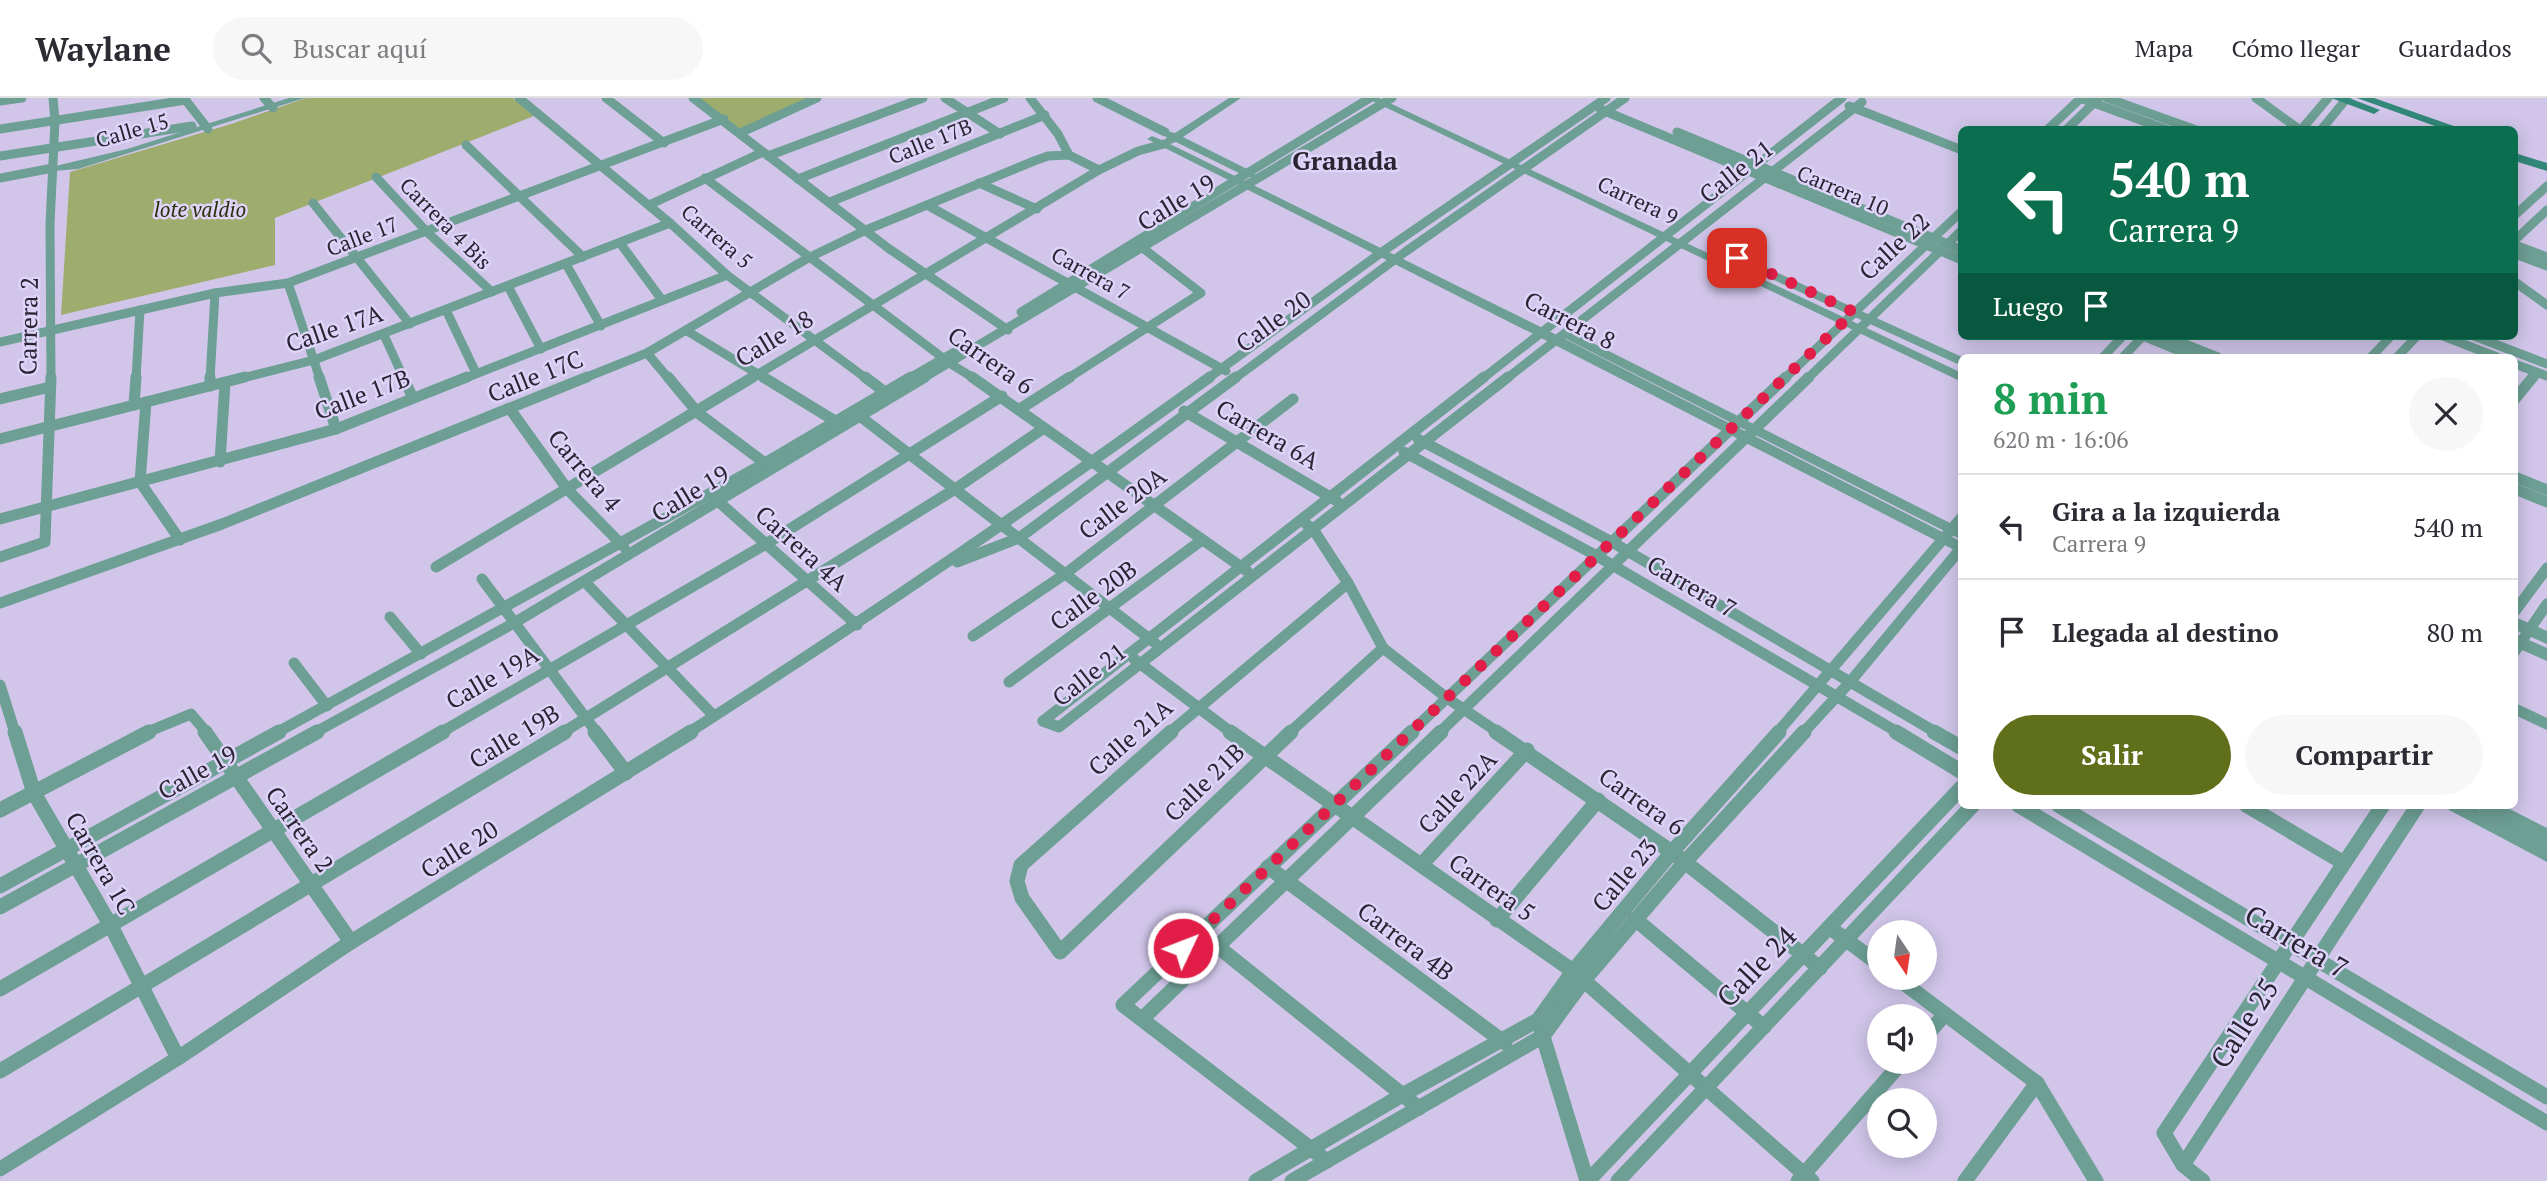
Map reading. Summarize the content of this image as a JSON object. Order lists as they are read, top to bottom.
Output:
{
  "streets": {
    "street": [
      "Calle 15",
      "Calle 17B",
      "Calle 21",
      "Carrera 10",
      "Carrera 9",
      "Calle 19",
      "Carrera 4 Bis",
      "Calle 17",
      "Carrera 5",
      "Calle 22",
      "Carrera 7",
      "Carrera 8",
      "Calle 20",
      "Carrera 2",
      "Calle 17A",
      "Calle 18",
      "Carrera 6",
      "Calle 17C",
      "Carrera 6A",
      "Carrera 4",
      "Calle 20A",
      "Carrera 4A",
      "Calle 20B",
      "Calle 19A",
      "Calle 19B",
      "Calle 21A",
      "Calle 21B",
      "Calle 22A",
      "Carrera 1C",
      "Calle 23",
      "Carrera 4B",
      "Calle 24",
      "Calle 25"
    ]
  },
  "crossings": [
    ["Calle 15", "Carrera 2"],
    ["Calle 17B", "Carrera 5"],
    ["Calle 17B", "Carrera 2"],
    ["Calle 17B", "Carrera 6"],
    ["Calle 21", "Carrera 10"],
    ["Calle 21", "Carrera 9"],
    ["Calle 21", "Carrera 5"],
    ["Calle 21", "Carrera 7"],
    ["Calle 21", "Carrera 8"],
    ["Calle 21", "Carrera 6"],
    ["Calle 21", "Carrera 6A"],
    ["Carrera 10", "Calle 22"],
    ["Carrera 10", "Calle 20"],
    ["Carrera 9", "Calle 19"],
    ["Carrera 9", "Calle 22"],
    ["Carrera 9", "Calle 20"],
    ["Calle 19", "Carrera 5"],
    ["Calle 19", "Carrera 7"],
    ["Calle 19", "Carrera 8"],
    ["Calle 19", "Carrera 2"],
    ["Calle 19", "Carrera 6"],
    ["Calle 19", "Carrera 4"],
    ["Calle 19", "Carrera 4A"],
    ["Calle 19", "Carrera 1C"],
    ["Carrera 4 Bis", "Calle 17"],
    ["Carrera 4 Bis", "Calle 17A"],
    ["Calle 17", "Carrera 5"],
    ["Calle 17", "Carrera 2"],
    ["Calle 17", "Carrera 6"],
    ["Carrera 5", "Calle 22"],
    ["Carrera 5", "Calle 17A"],
    ["Carrera 5", "Calle 18"],
    ["Carrera 5", "Calle 17C"],
    ["Carrera 5", "Calle 21A"],
    ["Carrera 5", "Calle 21B"],
    ["Carrera 5", "Calle 22A"],
    ["Carrera 5", "Calle 23"],
    ["Carrera 5", "Calle 24"],
    ["Calle 22", "Carrera 7"],
    ["Calle 22", "Carrera 8"],
    ["Calle 22", "Carrera 6"],
    ["Calle 22", "Carrera 4B"],
    ["Carrera 7", "Calle 20"],
    ["Carrera 7", "Calle 18"],
    ["Carrera 7", "Calle 17C"],
    ["Carrera 7", "Calle 23"],
    ["Carrera 7", "Calle 25"],
    ["Carrera 8", "Calle 20"],
    ["Carrera 8", "Calle 18"],
    ["Carrera 8", "Calle 23"],
    ["Calle 20", "Carrera 2"],
    ["Calle 20", "Carrera 6"],
    ["Calle 20", "Carrera 6A"],
    ["Calle 20", "Carrera 4A"],
    ["Calle 20", "Carrera 1C"],
    ["Carrera 2", "Calle 17A"],
    ["Carrera 2", "Calle 19A"],
    ["Carrera 2", "Calle 19B"],
    ["Carrera 2", "Carrera 1C"],
    ["Calle 18", "Carrera 6"],
    ["Calle 18", "Carrera 4"],
    ["Calle 18", "Carrera 4A"],
    ["Carrera 6", "Calle 17C"],
    ["Carrera 6", "Calle 20A"],
    ["Carrera 6", "Calle 20B"],
    ["Carrera 6", "Calle 19A"],
    ["Carrera 6", "Calle 19B"],
    ["Carrera 6", "Calle 21B"],
    ["Carrera 6", "Calle 22A"],
    ["Carrera 6", "Calle 23"],
    ["Carrera 6", "Calle 24"],
    ["Calle 17C", "Carrera 4"],
    ["Calle 17C", "Carrera 4A"],
    ["Carrera 6A", "Calle 20A"],
    ["Carrera 4A", "Calle 19A"],
    ["Carrera 4A", "Calle 19B"],
    ["Calle 19A", "Carrera 1C"],
    ["Calle 19B", "Carrera 1C"],
    ["Calle 21A", "Calle 21B"],
    ["Calle 23", "Carrera 4B"]
  ],
  "districts": ["Granada"],
  "parks": ["lote valdio"],
  "north": "bottom",
  "page": {
    "header": "Waylane",
    "search": "Buscar aquí",
    "nav": ["Mapa", "Cómo llegar", "Guardados"],
    "turn": ["540 m", "Carrera 9"],
    "then": "Luego",
    "heading": ["8 min", "620 m · 16:06"],
    "list": [
      {
        "name": "Gira a la izquierda",
        "note": "Carrera 9",
        "value": "540 m"
      },
      {
        "name": "Llegada al destino",
        "value": "80 m"
      }
    ],
    "buttons": ["Salir", "Compartir"]
  }
}
